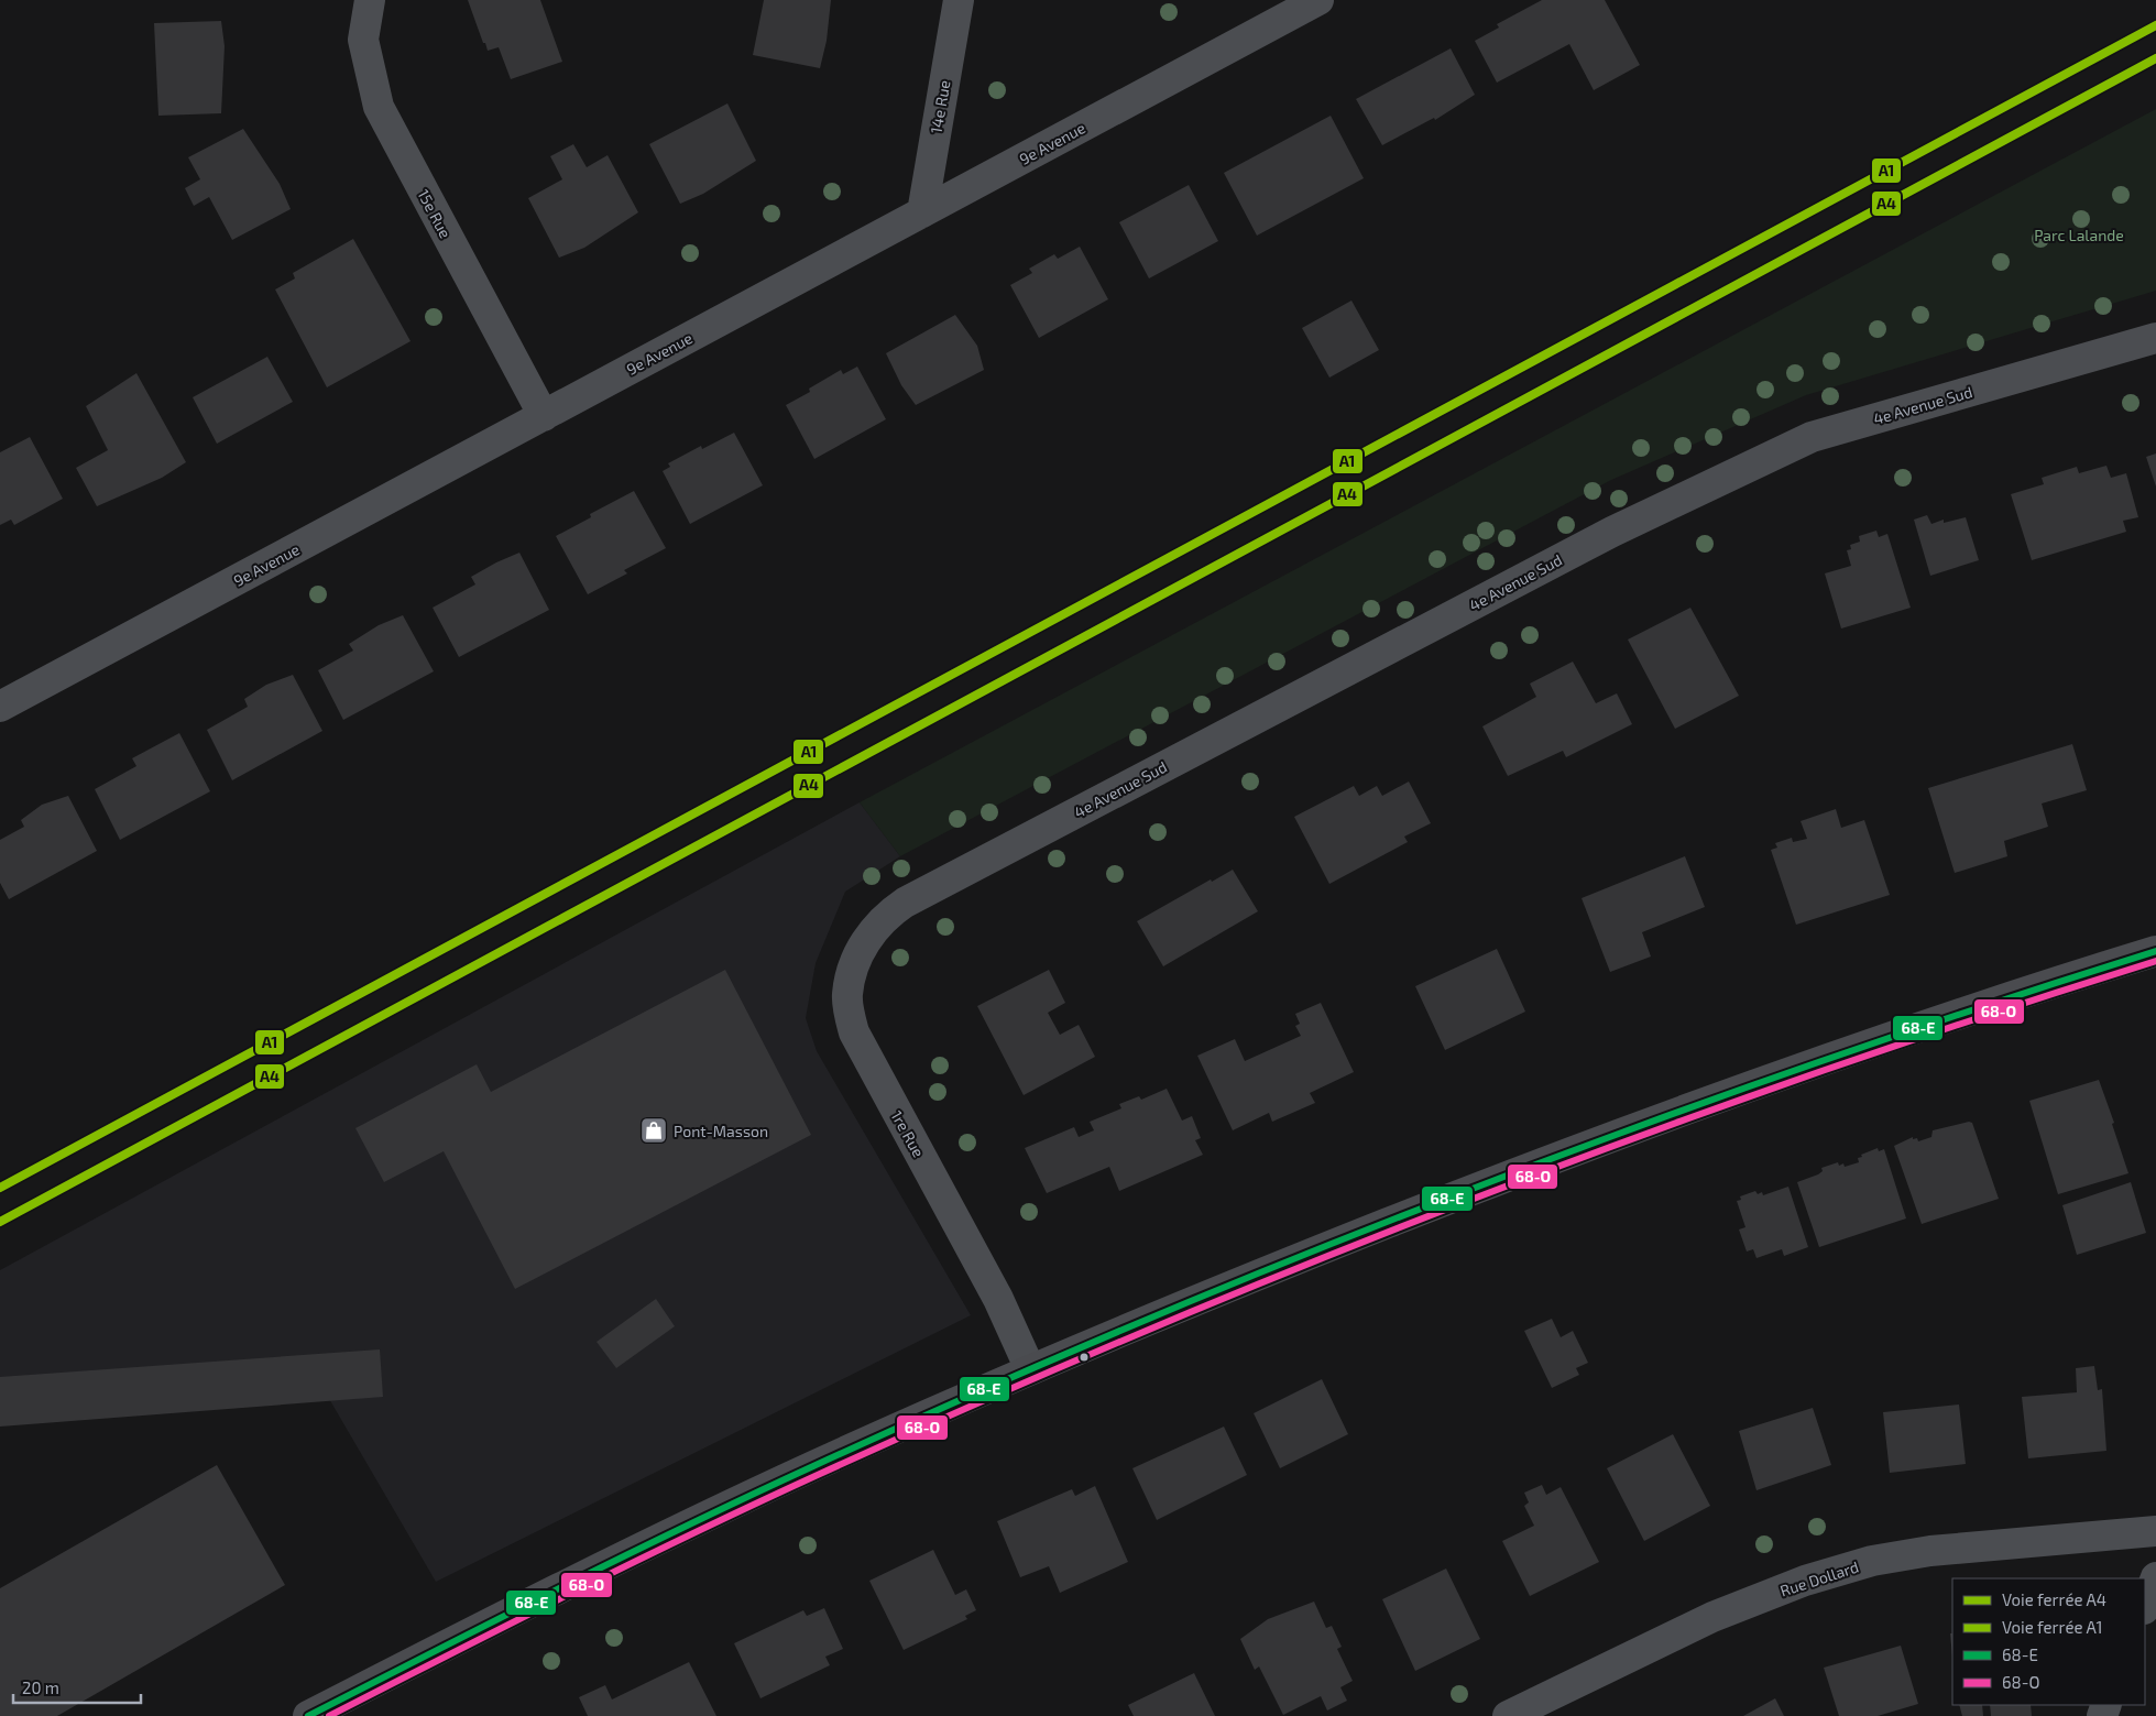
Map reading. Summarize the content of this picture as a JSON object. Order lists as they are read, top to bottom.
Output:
{
  "streets": {
    "street": [
      "14e Rue",
      "9e Avenue",
      "15e Rue",
      "4e Avenue Sud",
      "1re Rue",
      "Rue Dollard"
    ]
  },
  "crossings": [
    ["14e Rue", "9e Avenue"],
    ["9e Avenue", "15e Rue"],
    ["4e Avenue Sud", "1re Rue"]
  ],
  "parks": ["Parc Lalande"],
  "places": {
    "shop": ["Pont-Masson"]
  },
  "lines": [
    "rail line A1",
    "rail line A4",
    "transit line 68-E",
    "transit line 68-O"
  ],
  "legend": [
    "Voie ferrée A4",
    "Voie ferrée A1",
    "68-E",
    "68-O"
  ],
  "scale_bar": "20 m"
}
